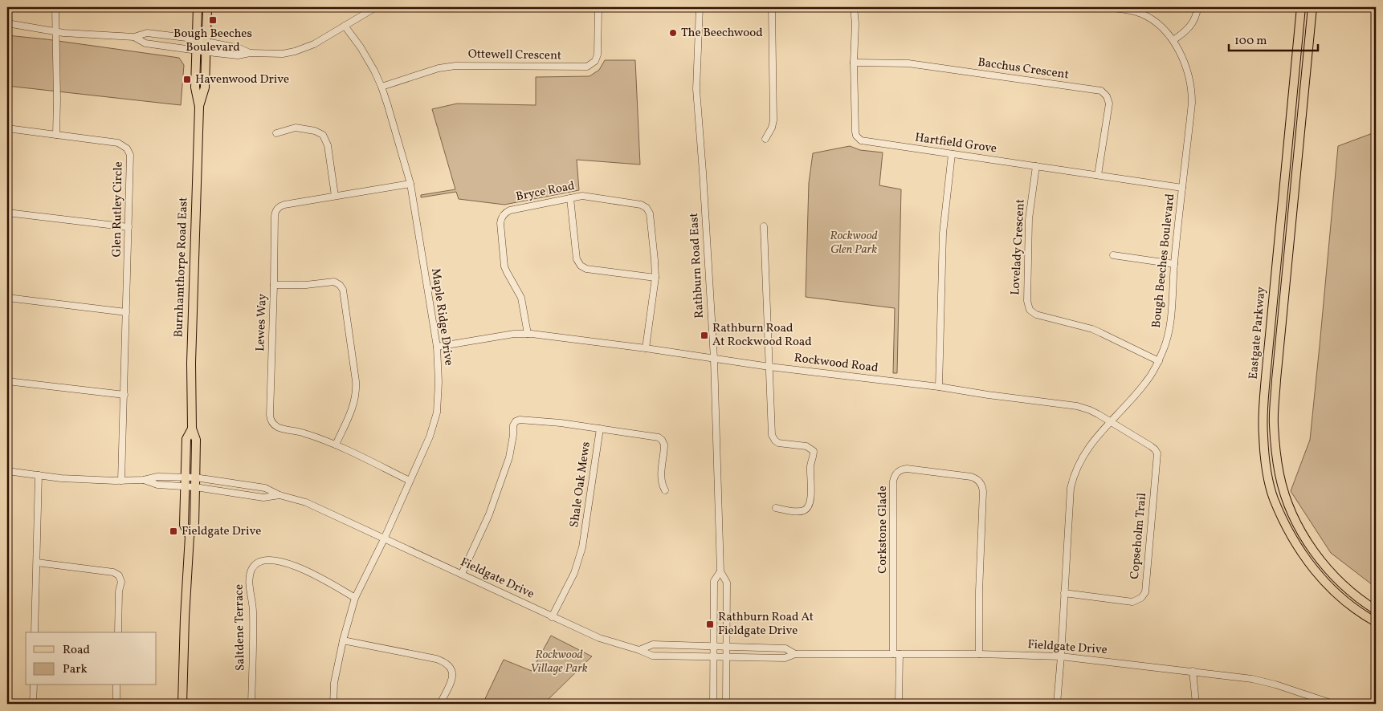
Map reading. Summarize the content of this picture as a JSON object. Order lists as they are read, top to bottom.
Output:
{
  "streets": {
    "main road": ["Burnhamthorpe Road East", "Eastgate Parkway"],
    "street": [
      "Ottewell Crescent",
      "Bacchus Crescent",
      "Hartfield Grove",
      "Bryce Road",
      "Glen Rutley Circle",
      "Lovelady Crescent",
      "Bough Beeches Boulevard",
      "Rathburn Road East",
      "Maple Ridge Drive",
      "Lewes Way",
      "Rockwood Road",
      "Shale Oak Mews",
      "Corkstone Glade",
      "Copseholm Trail",
      "Fieldgate Drive",
      "Saltdene Terrace"
    ]
  },
  "crossings": [
    ["Ottewell Crescent", "Maple Ridge Drive"],
    ["Bacchus Crescent", "Hartfield Grove"],
    ["Hartfield Grove", "Lovelady Crescent"],
    ["Hartfield Grove", "Bough Beeches Boulevard"],
    ["Bryce Road", "Rockwood Road"],
    ["Glen Rutley Circle", "Fieldgate Drive"],
    ["Lovelady Crescent", "Bough Beeches Boulevard"],
    ["Bough Beeches Boulevard", "Rockwood Road"],
    ["Bough Beeches Boulevard", "Copseholm Trail"],
    ["Bough Beeches Boulevard", "Fieldgate Drive"],
    ["Rathburn Road East", "Rockwood Road"],
    ["Rathburn Road East", "Fieldgate Drive"],
    ["Burnhamthorpe Road East", "Fieldgate Drive"],
    ["Maple Ridge Drive", "Lewes Way"],
    ["Maple Ridge Drive", "Rockwood Road"],
    ["Maple Ridge Drive", "Fieldgate Drive"],
    ["Maple Ridge Drive", "Saltdene Terrace"],
    ["Rockwood Road", "Copseholm Trail"],
    ["Shale Oak Mews", "Fieldgate Drive"],
    ["Corkstone Glade", "Fieldgate Drive"]
  ],
  "parks": ["Rockwood Glen Park", "Rockwood Village Park"],
  "places": {
    "transit": [
      "Bough Beeches Boulevard",
      "Havenwood Drive",
      "Rathburn Road At Rockwood Road",
      "Fieldgate Drive",
      "Rathburn Road At Fieldgate Drive"
    ],
    "other": ["The Beechwood"]
  },
  "legend": ["Road", "Park"],
  "scale_bar": "100 m"
}
